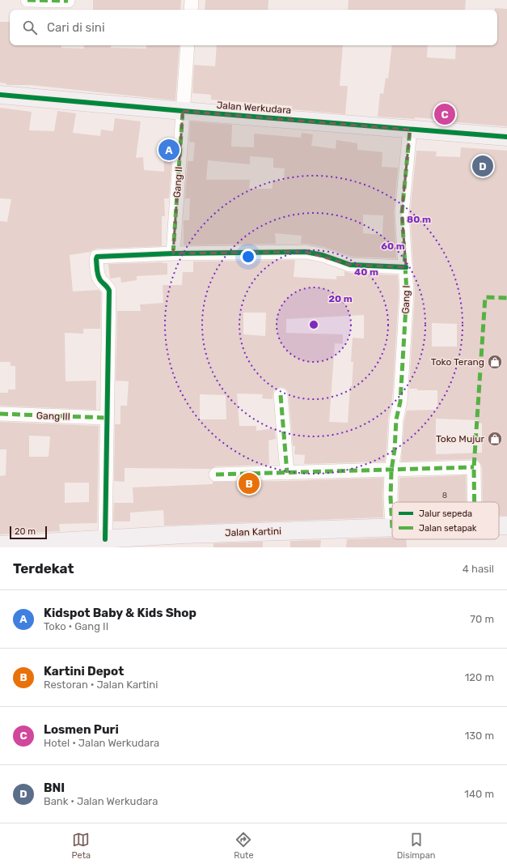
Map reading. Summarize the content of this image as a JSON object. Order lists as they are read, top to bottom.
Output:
{
  "streets": {
    "street": [
      "Jalan Werkudara",
      "Gang II",
      "Gang I",
      "Gang III",
      "Jalan Kartini"
    ]
  },
  "crossings": [
    ["Jalan Werkudara", "Gang II"],
    ["Jalan Werkudara", "Gang I"],
    ["Gang I", "Jalan Kartini"]
  ],
  "places": {
    "shop": ["Toko Terang", "Toko Mujur"]
  },
  "house_numbers": ["8"],
  "legend": ["Jalur sepeda", "Jalan setapak"],
  "scale_bar": "20 m",
  "page": {
    "search": "Cari di sini",
    "pins": [
      "C",
      "A",
      "D",
      "B"
    ],
    "scale": "20 m",
    "heading": ["Terdekat", "4 hasil"],
    "list": [
      {
        "mark": "A",
        "name": "Kidspot Baby & Kids Shop",
        "note": "Toko · Gang II",
        "value": "70 m"
      },
      {
        "mark": "B",
        "name": "Kartini Depot",
        "note": "Restoran · Jalan Kartini",
        "value": "120 m"
      },
      {
        "mark": "C",
        "name": "Losmen Puri",
        "note": "Hotel · Jalan Werkudara",
        "value": "130 m"
      },
      {
        "mark": "D",
        "name": "BNI",
        "note": "Bank · Jalan Werkudara",
        "value": "140 m"
      }
    ],
    "nav": ["Peta", "Rute", "Disimpan"]
  },
  "rings": [
    "80 m",
    "60 m",
    "40 m",
    "20 m"
  ]
}
